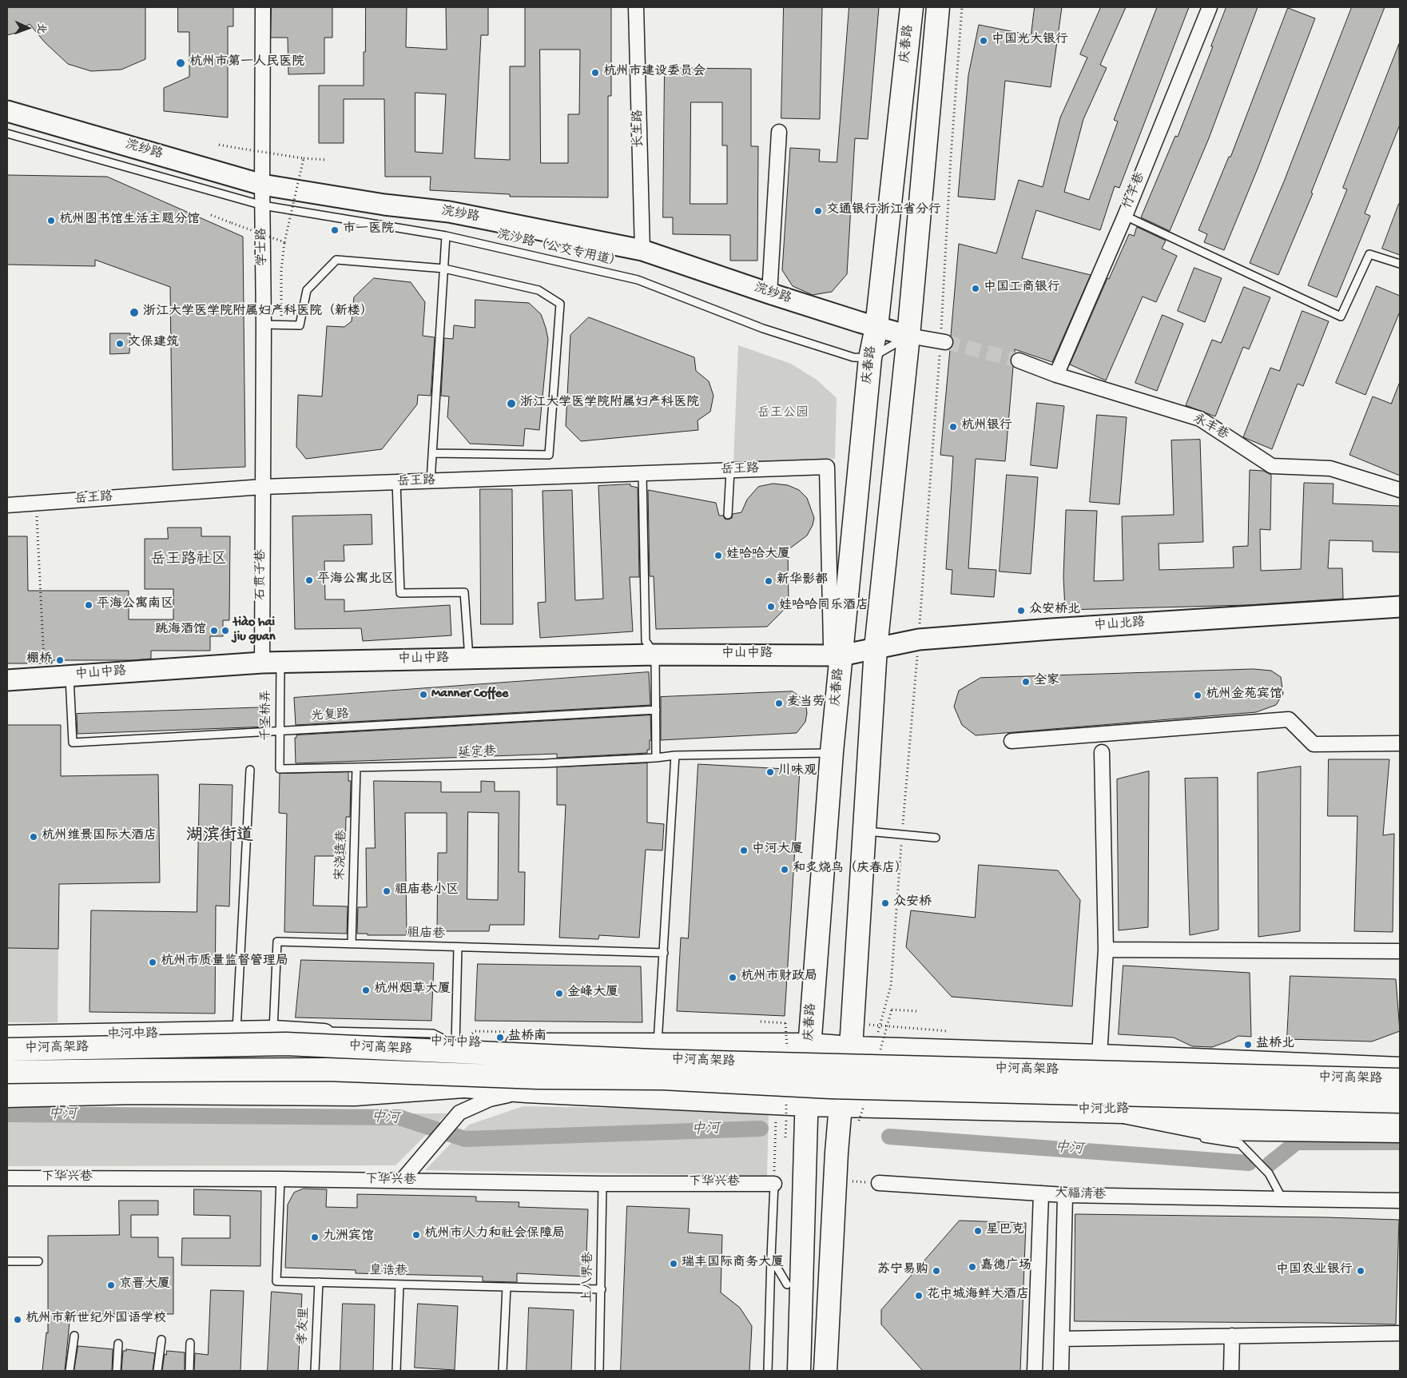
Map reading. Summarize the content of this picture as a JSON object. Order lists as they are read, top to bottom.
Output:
{
  "streets": {
    "main road": [
      "庆春路",
      "浣纱路",
      "中山北路",
      "中山中路",
      "中河中路",
      "中河高架路",
      "中河北路"
    ],
    "street": [
      "长生路",
      "竹竿巷",
      "学士路",
      "永丰巷",
      "岳王路",
      "石贯子巷",
      "下华兴巷",
      "大福清巷"
    ],
    "lane": [
      "浣沙路（公交专用道）",
      "千圣桥弄",
      "光复路",
      "延定巷",
      "宋浇造巷",
      "祖庙巷",
      "皇诰巷",
      "上八界巷",
      "孝友里"
    ]
  },
  "crossings": [
    ["庆春路", "浣纱路"],
    ["庆春路", "浣沙路（公交专用道）"],
    ["庆春路", "岳王路"],
    ["庆春路", "中山北路"],
    ["庆春路", "中山中路"],
    ["庆春路", "延定巷"],
    ["庆春路", "中河中路"],
    ["庆春路", "中河北路"],
    ["长生路", "浣纱路"],
    ["浣纱路", "学士路"],
    ["竹竿巷", "永丰巷"],
    ["学士路", "浣沙路（公交专用道）"],
    ["学士路", "岳王路"],
    ["学士路", "石贯子巷"],
    ["岳王路", "石贯子巷"],
    ["岳王路", "中山北路"],
    ["岳王路", "中山中路"],
    ["石贯子巷", "中山中路"],
    ["石贯子巷", "千圣桥弄"],
    ["中山北路", "中山中路"],
    ["中山中路", "千圣桥弄"],
    ["中山中路", "光复路"],
    ["千圣桥弄", "光复路"],
    ["千圣桥弄", "延定巷"],
    ["延定巷", "宋浇造巷"],
    ["宋浇造巷", "祖庙巷"],
    ["祖庙巷", "中河中路"],
    ["下华兴巷", "皇诰巷"],
    ["下华兴巷", "上八界巷"],
    ["皇诰巷", "上八界巷"],
    ["皇诰巷", "孝友里"]
  ],
  "districts": ["岳王路社区", "湖滨街道"],
  "water": ["中河"],
  "parks": ["岳王公园"],
  "places": [
    "中国光大银行",
    "杭州市第一人民医院",
    "杭州市建设委员会",
    "交通银行浙江省分行",
    "杭州图书馆生活主题分馆",
    "市一医院",
    "中国工商银行",
    "浙江大学医学院附属妇产科医院（新楼）",
    "文保建筑",
    "浙江大学医学院附属妇产科医院",
    "杭州银行",
    "娃哈哈大厦",
    "平海公寓北区",
    "新华影都",
    "平海公寓南区",
    "娃哈哈同乐酒店",
    "众安桥北",
    "跳海酒馆",
    "tiào hai jiu guan",
    "棚桥",
    "全家",
    "Manner Coffee",
    "杭州金苑宾馆",
    "麦当劳",
    "川味观",
    "杭州维景国际大酒店",
    "中河大厦",
    "和炙烧鸟（庆春店）",
    "祖庙巷小区",
    "众安桥",
    "杭州市质量监督管理局",
    "杭州市财政局",
    "杭州烟草大厦",
    "金峰大厦",
    "盐桥南",
    "盐桥北",
    "星巴克",
    "杭州市人力和社会保障局",
    "九洲宾馆",
    "瑞丰国际商务大厦",
    "嘉德广场",
    "苏宁易购",
    "中国农业银行",
    "京晋大厦",
    "花中城海鲜大酒店",
    "杭州市新世纪外国语学校"
  ],
  "north": "right"
}
